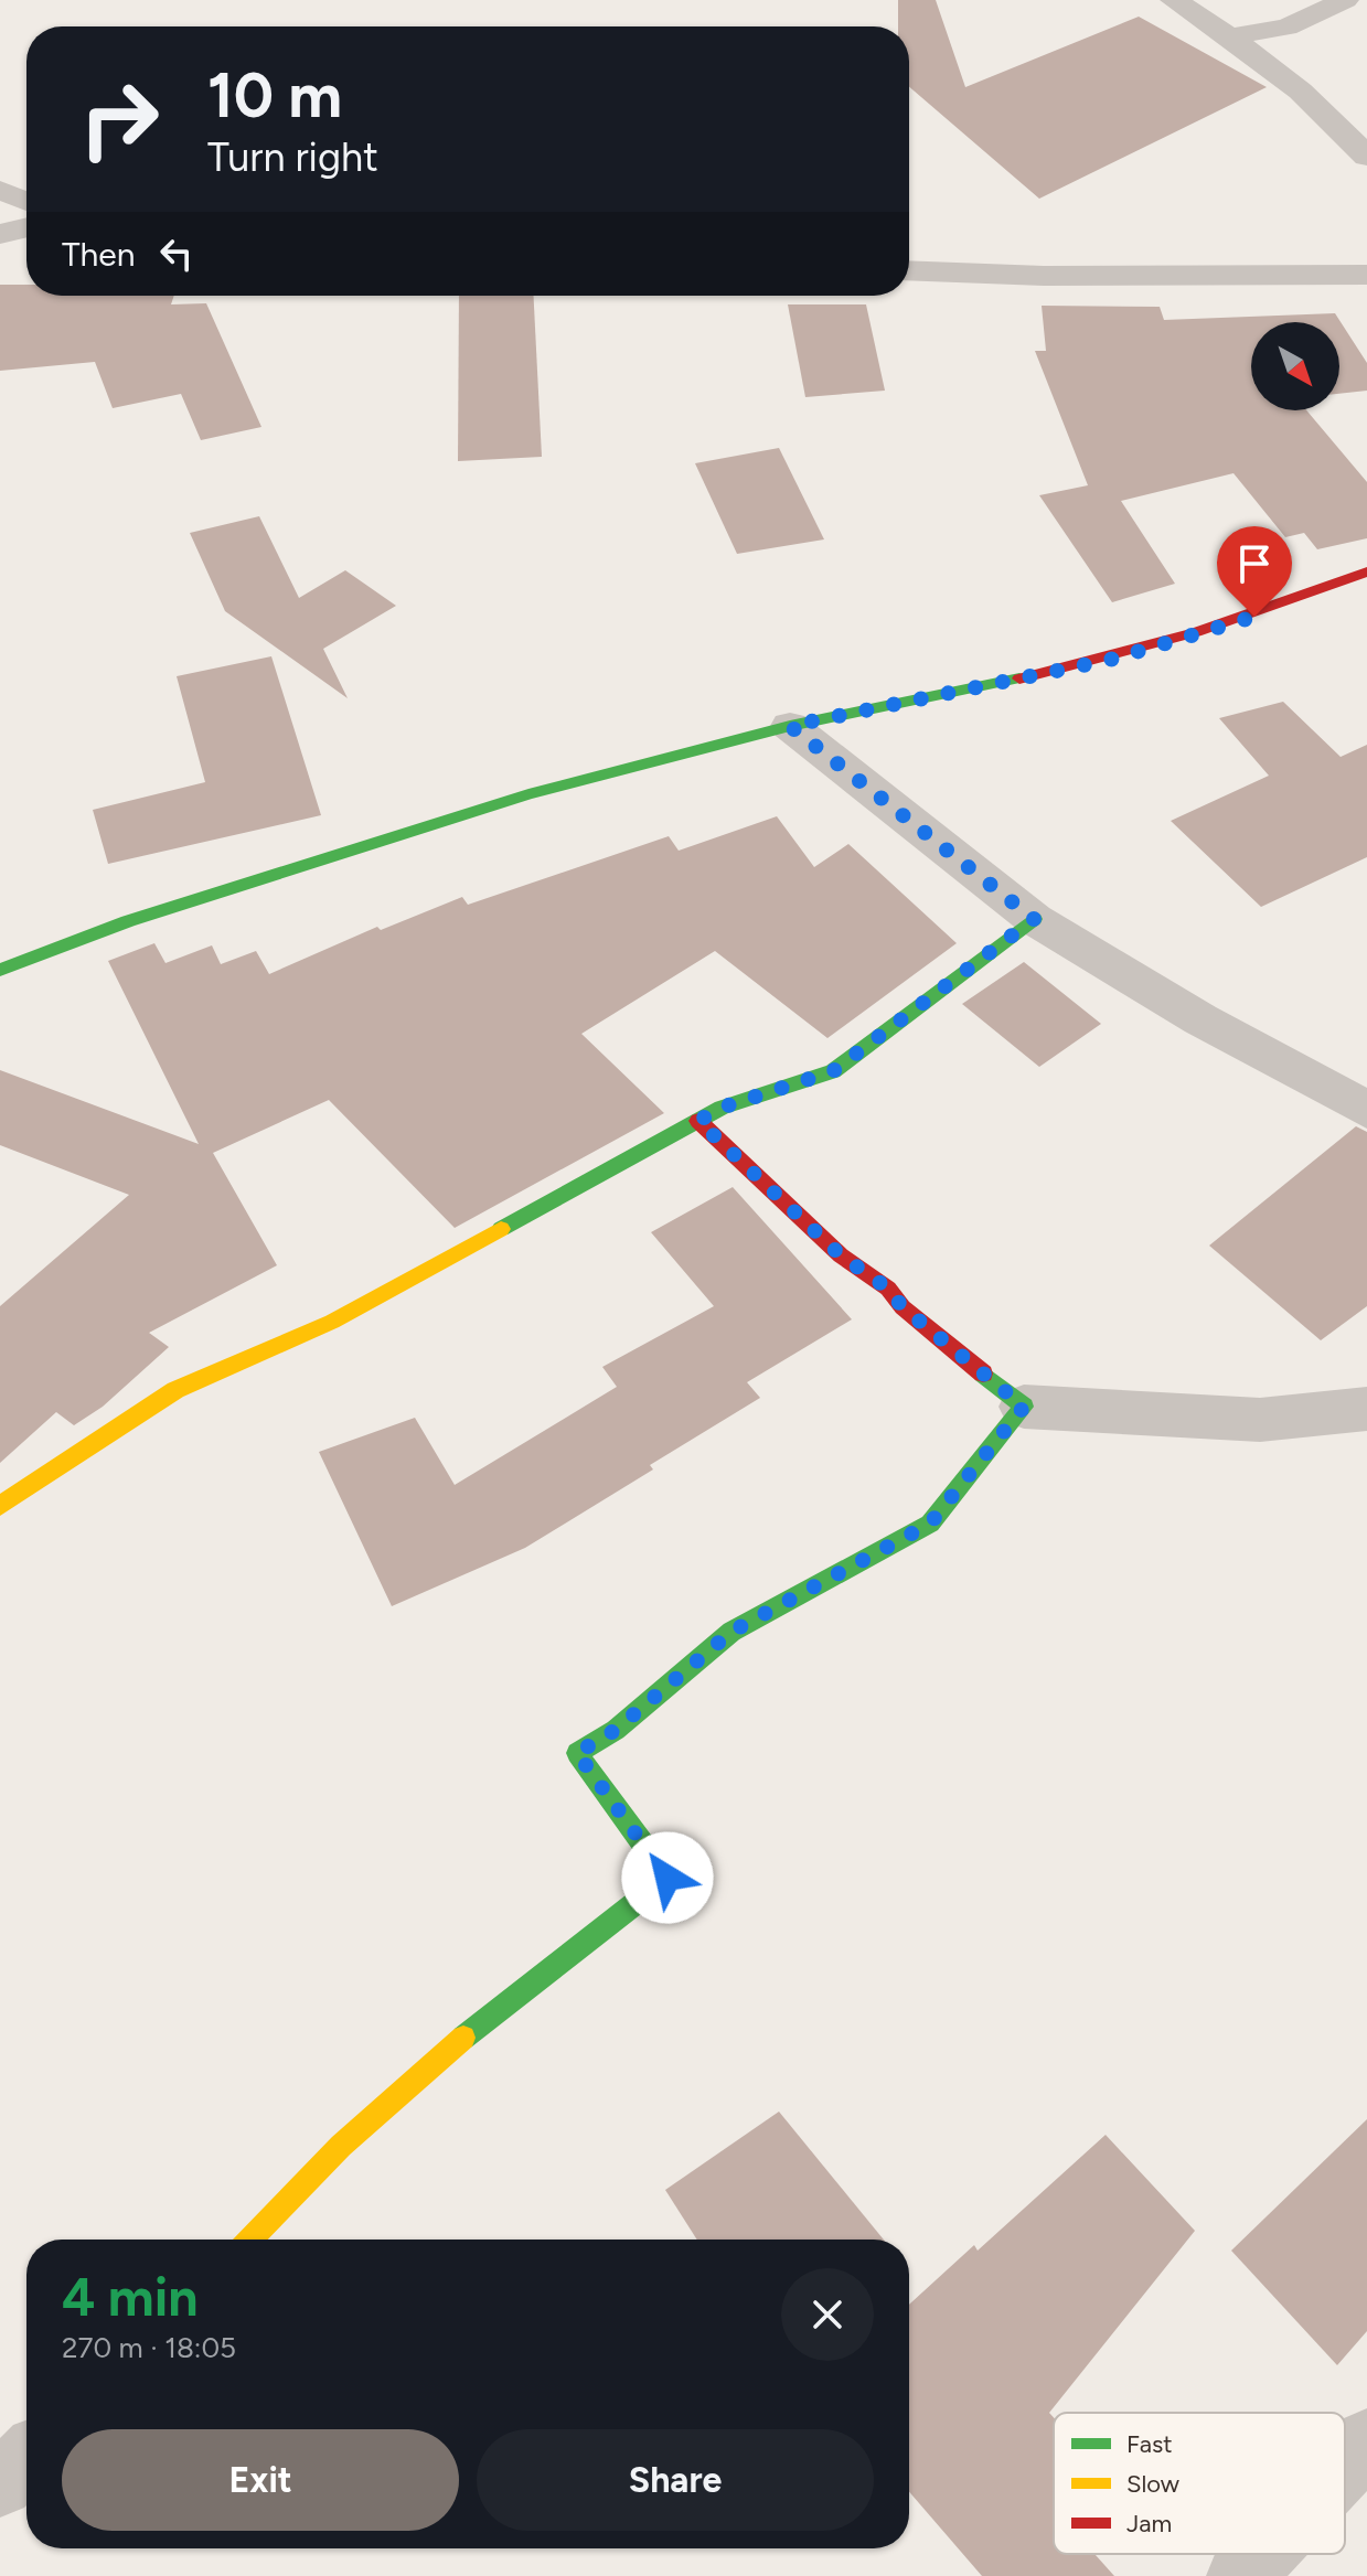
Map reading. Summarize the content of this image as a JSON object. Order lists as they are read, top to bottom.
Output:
{
  "legend": ["Fast", "Slow", "Jam"],
  "north": "bottom right",
  "page": {
    "turn": ["10 m", "Turn right"],
    "then": "Then",
    "heading": ["4 min", "270 m · 18:05"],
    "buttons": ["Exit", "Share"]
  }
}
